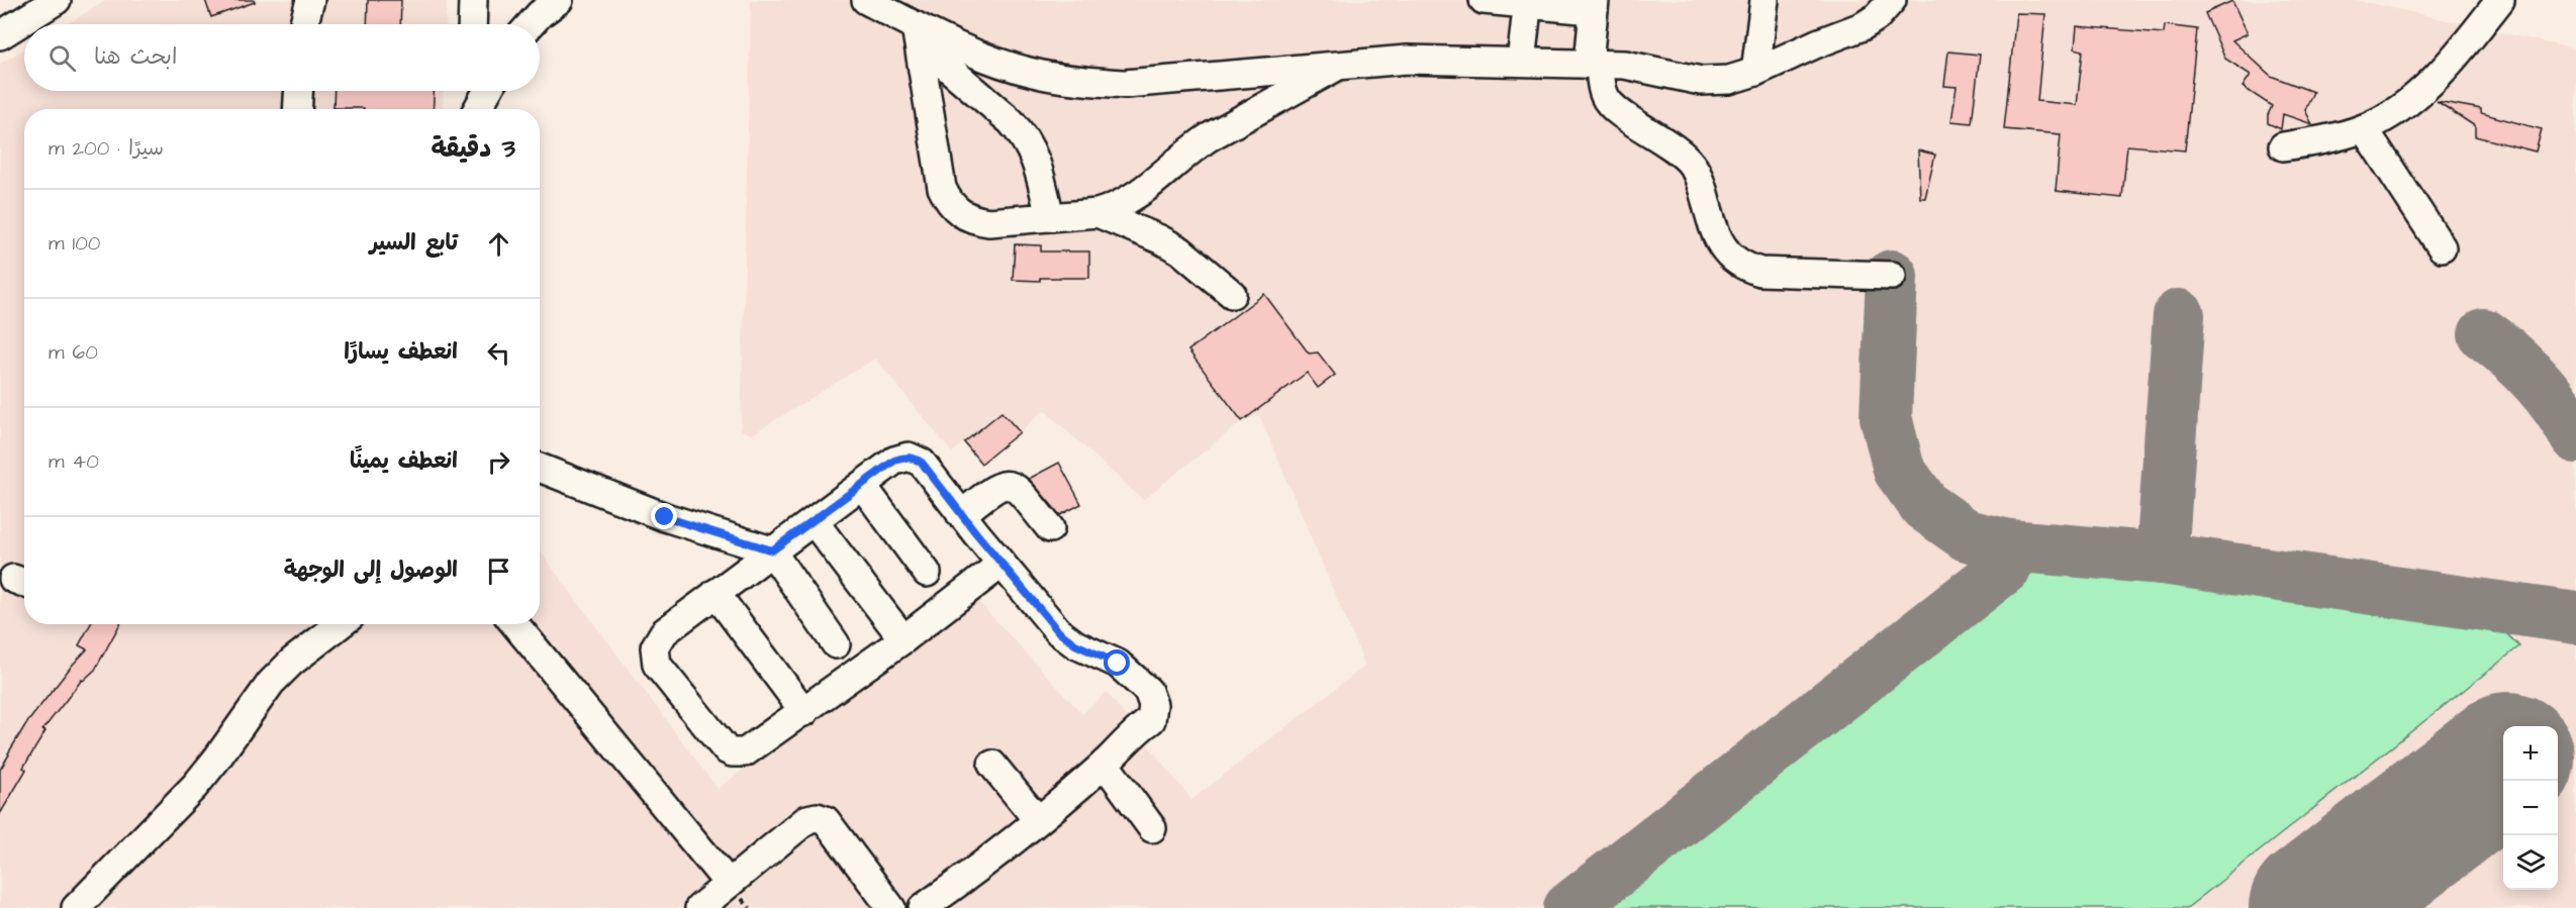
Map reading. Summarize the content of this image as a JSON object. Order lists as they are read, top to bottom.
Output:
{
  "page": {
    "search": "ابحث هنا",
    "heading": ["3 دقيقة", "سيرًا · 200 m"],
    "list": [
      ["تابع السير", "100 m"],
      ["انعطف يسارًا", "60 m"],
      ["انعطف يمينًا", "40 m"],
      "الوصول إلى الوجهة"
    ],
    "map_buttons": ["+", "−"]
  }
}
